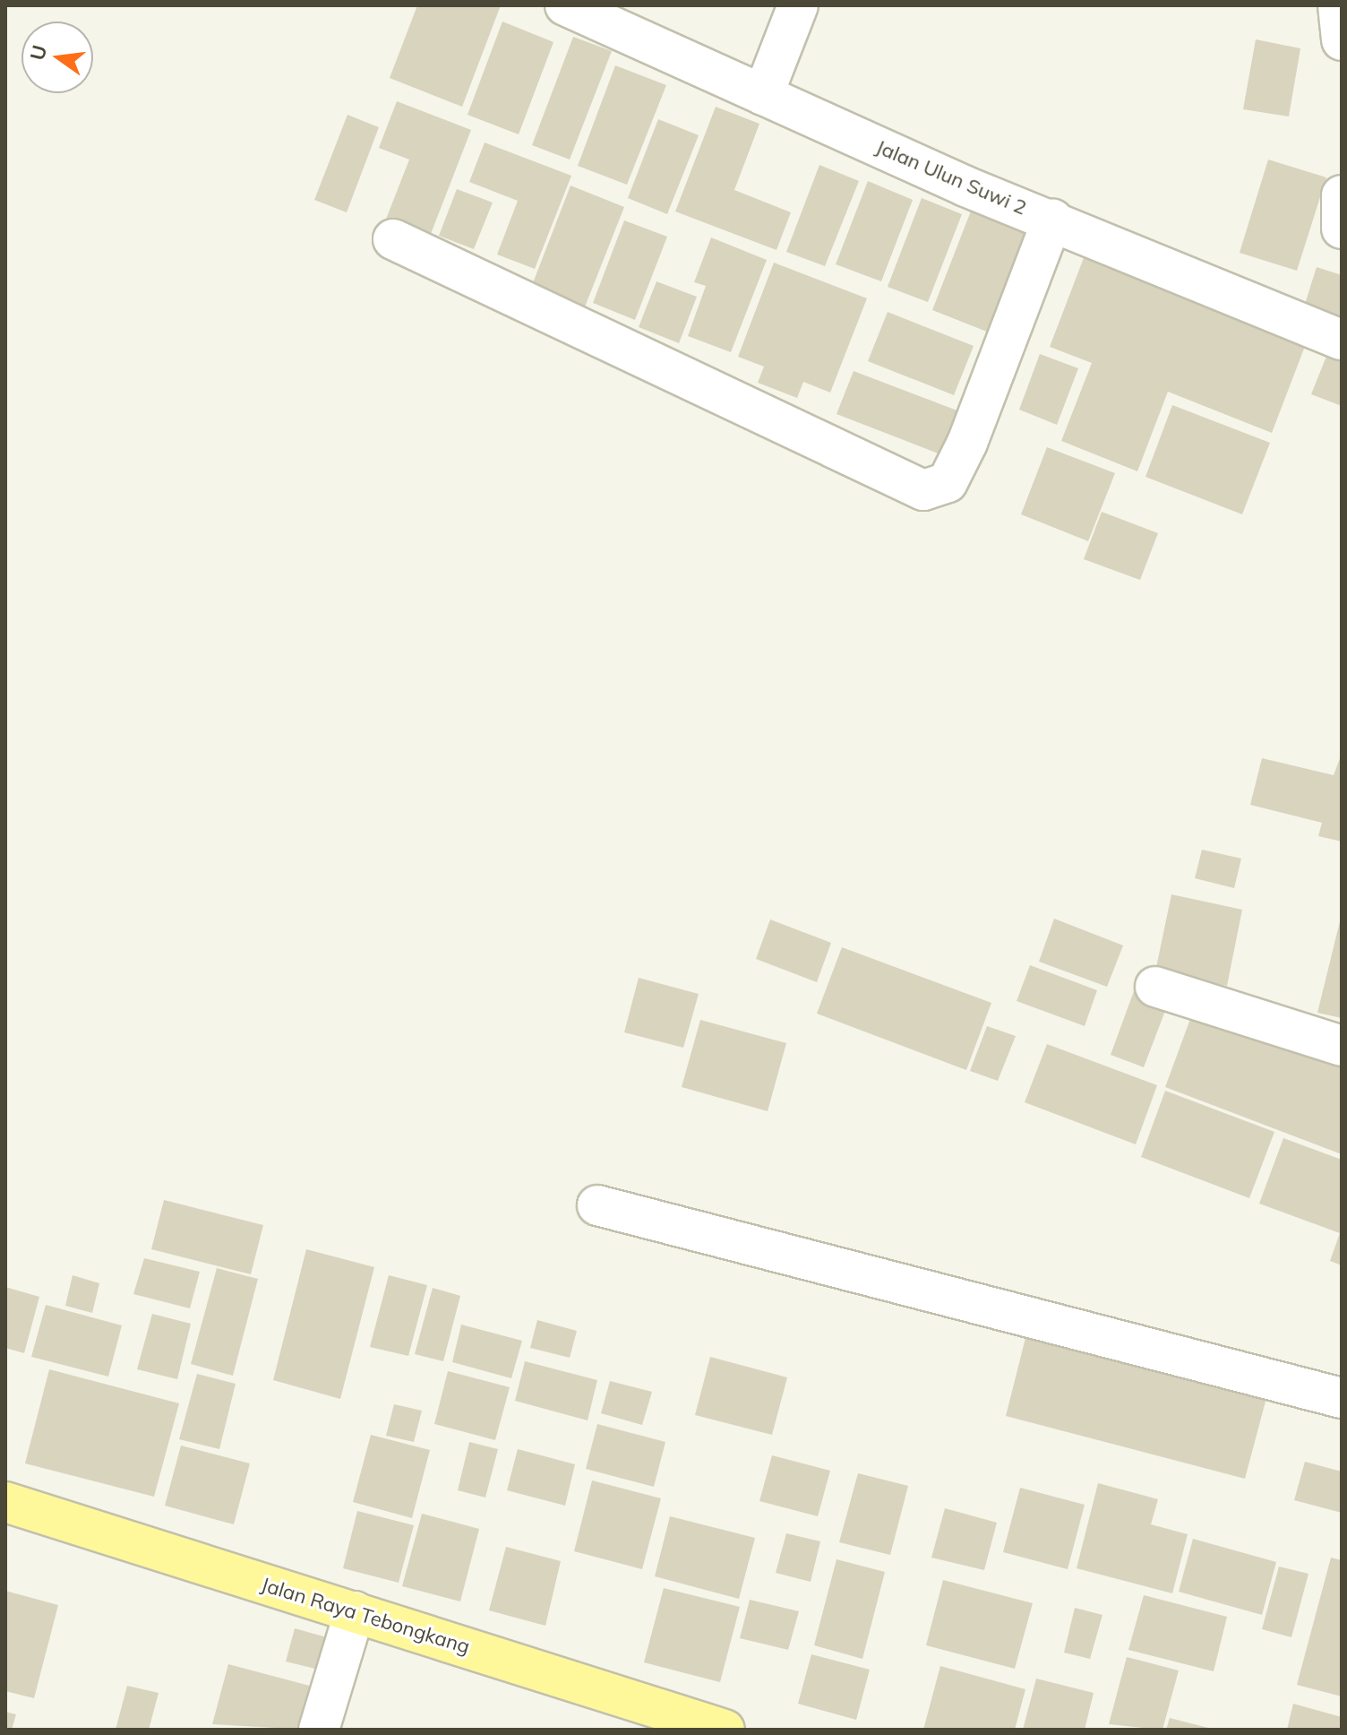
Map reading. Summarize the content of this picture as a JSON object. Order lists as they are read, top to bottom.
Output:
{
  "streets": {
    "main road": ["Jalan Raya Tebongkang"],
    "street": ["Jalan Ulun Suwi 2"]
  },
  "north": "left"
}
